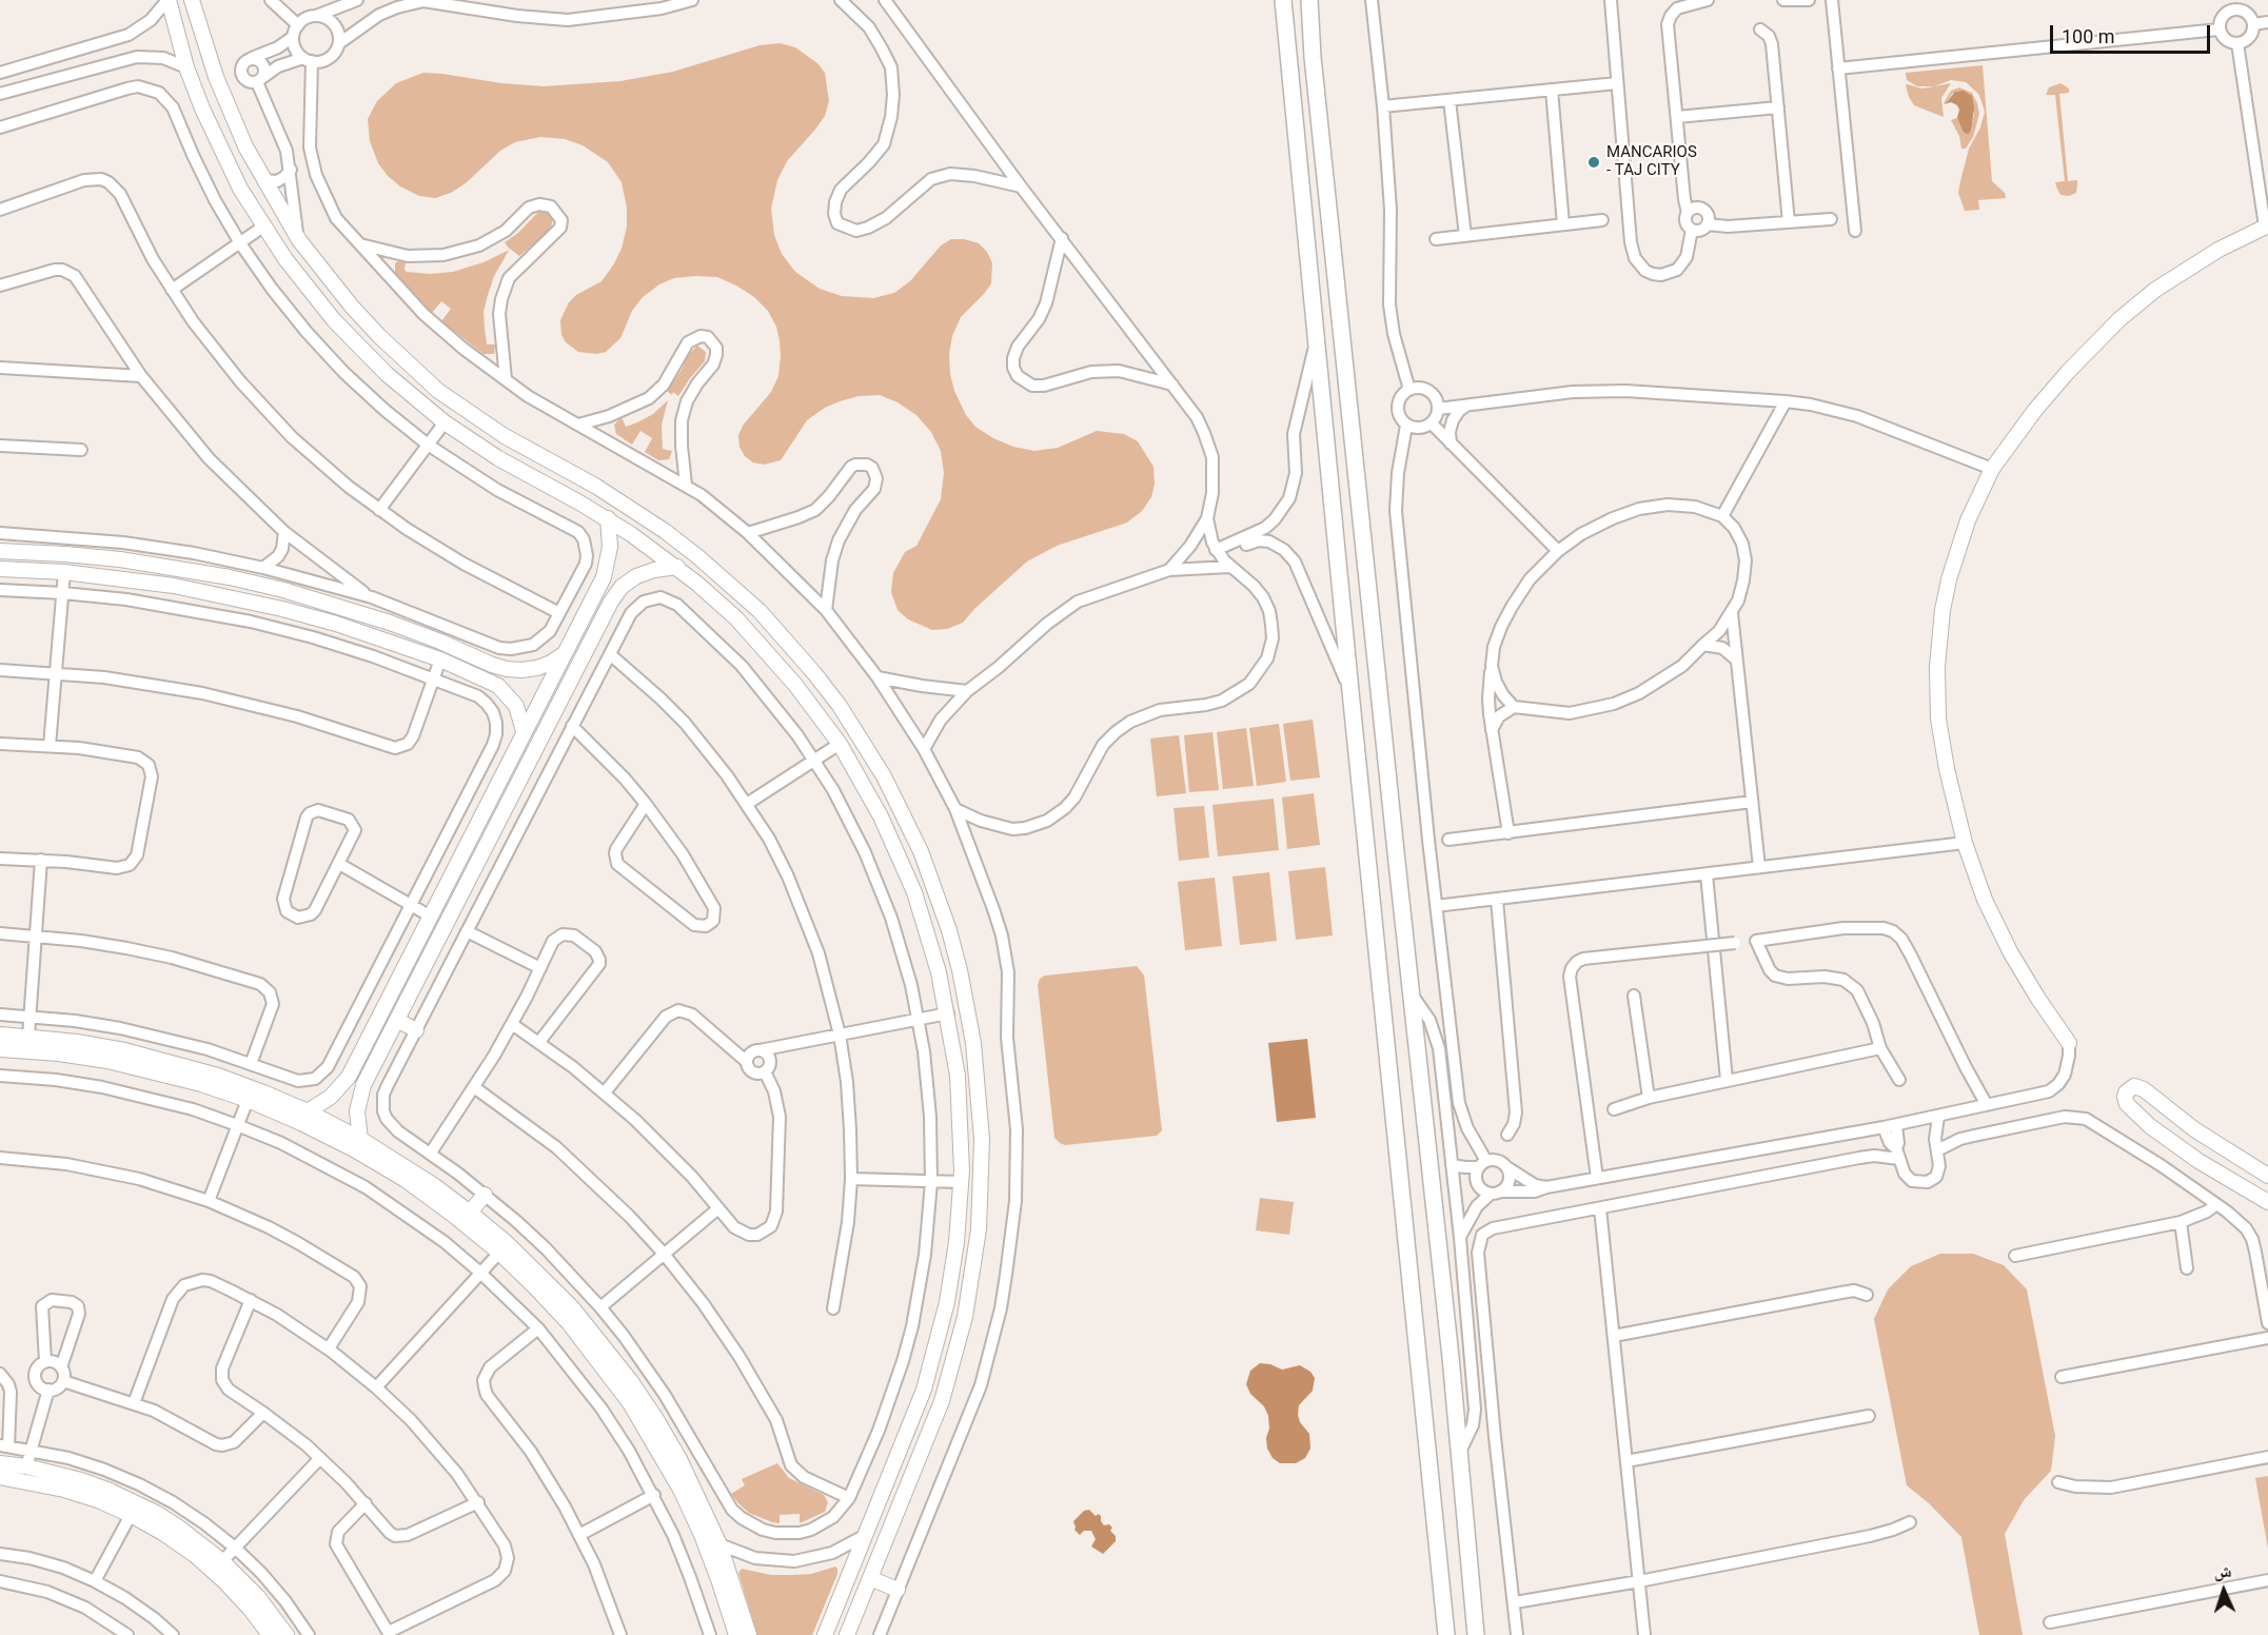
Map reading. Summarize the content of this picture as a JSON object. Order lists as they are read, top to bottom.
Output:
{
  "places": ["MANCARIOS - TAJ CITY"],
  "scale_bar": "100 m",
  "north": "top"
}
